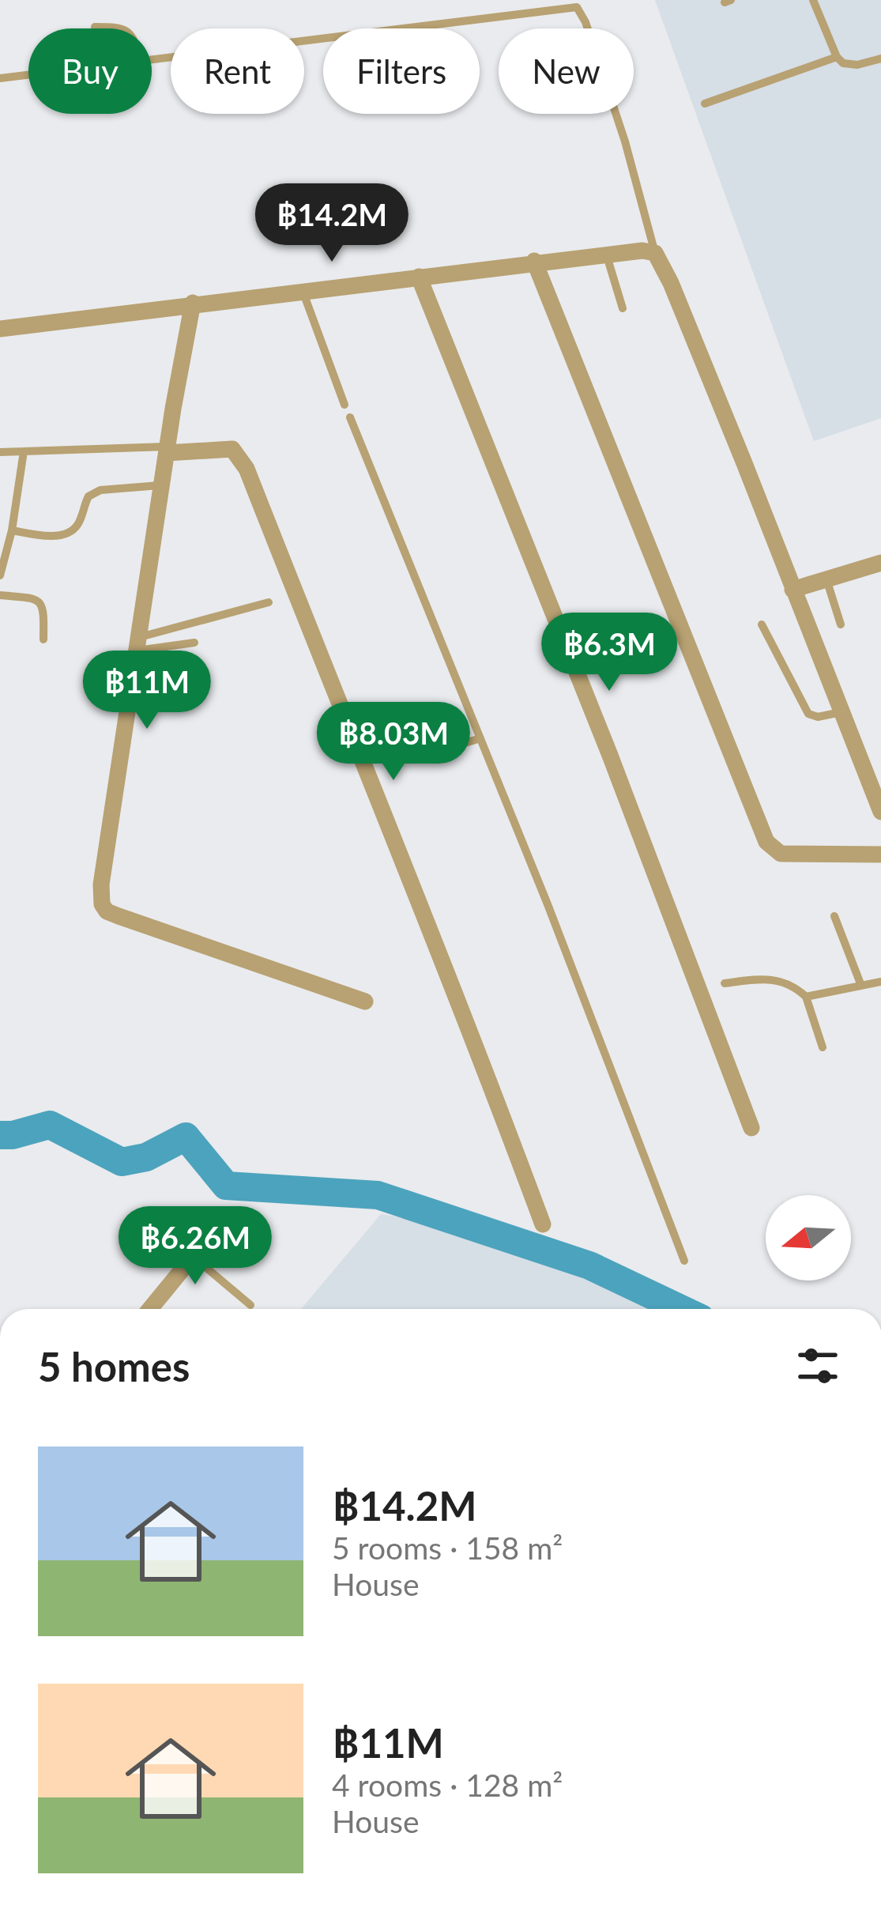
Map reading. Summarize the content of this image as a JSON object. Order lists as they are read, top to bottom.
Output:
{
  "north": "left",
  "page": {
    "chip": [
      "Buy",
      "Rent",
      "Filters",
      "New"
    ],
    "price": [
      "฿14.2M",
      "฿6.3M",
      "฿11M",
      "฿8.03M",
      "฿6.26M"
    ],
    "heading": "5 homes",
    "list": [
      {
        "name": "฿14.2M",
        "note": "5 rooms · 158 m² · House"
      },
      {
        "name": "฿11M",
        "note": "4 rooms · 128 m² · House"
      }
    ]
  }
}
